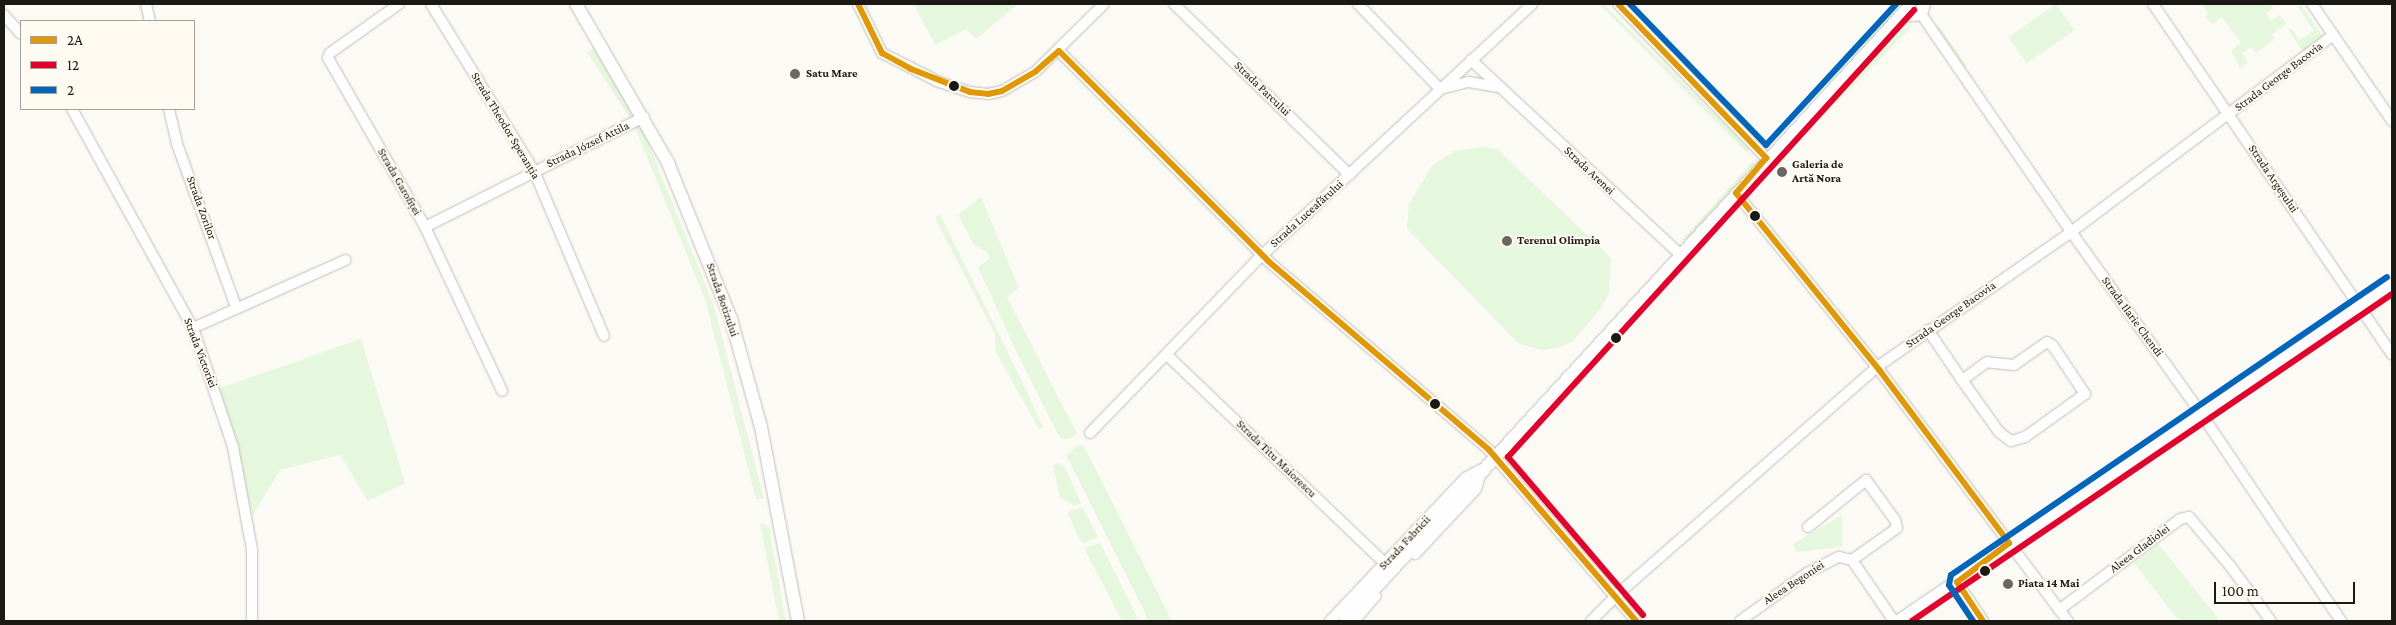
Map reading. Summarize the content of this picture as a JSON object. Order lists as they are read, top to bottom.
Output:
{
  "streets": {
    "main road": ["Strada Botizului", "Strada Fabricii"],
    "street": [
      "Strada George Bacovia",
      "Strada Parcului",
      "Strada Theodor Speranția",
      "Strada József Attila",
      "Strada Arenei",
      "Strada Argeșului",
      "Strada Garofiței",
      "Strada Zorilor",
      "Strada Luceafărului",
      "Strada Ilarie Chendi",
      "Strada Victoriei",
      "Strada Titu Maiorescu",
      "Aleea Gladiolei",
      "Aleea Begoniei"
    ]
  },
  "crossings": [
    ["Strada George Bacovia", "Strada Argeșului"],
    ["Strada George Bacovia", "Strada Ilarie Chendi"],
    ["Strada Parcului", "Strada Luceafărului"],
    ["Strada Theodor Speranția", "Strada József Attila"],
    ["Strada József Attila", "Strada Garofiței"],
    ["Strada József Attila", "Strada Botizului"],
    ["Strada Arenei", "Strada Luceafărului"],
    ["Strada Arenei", "Strada Fabricii"],
    ["Strada Luceafărului", "Strada Titu Maiorescu"],
    ["Strada Ilarie Chendi", "Strada Fabricii"],
    ["Strada Titu Maiorescu", "Strada Fabricii"]
  ],
  "places": [
    "Satu Mare",
    "Galeria de Artă Nora",
    "Terenul Olimpia",
    "Piata 14 Mai"
  ],
  "lines": ["transit line 2A", "transit line 2", "transit line 12"],
  "legend": ["2A", "12", "2"],
  "scale_bar": "100 m"
}
